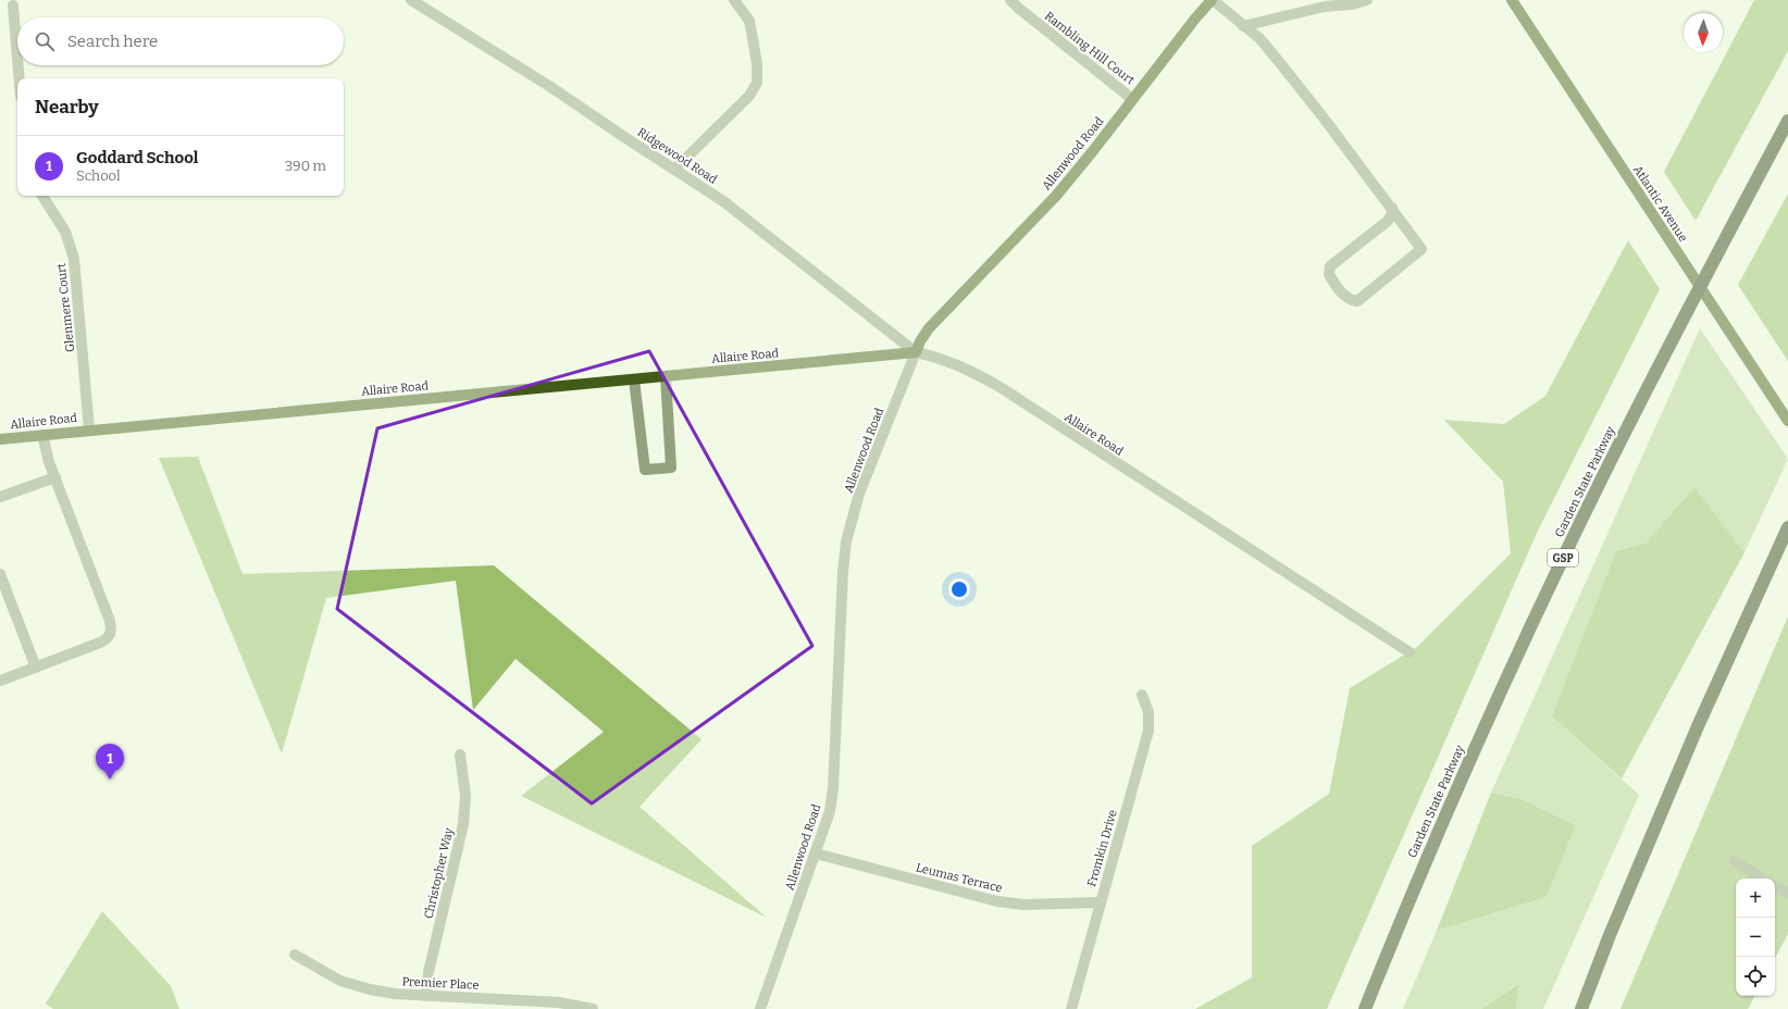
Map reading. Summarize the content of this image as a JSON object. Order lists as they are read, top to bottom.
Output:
{
  "streets": {
    "highway": ["Garden State Parkway", "GSP"],
    "main road": ["Allenwood Road", "Atlantic Avenue", "Allaire Road"],
    "street": [
      "Rambling Hill Court",
      "Ridgewood Road",
      "Glenmere Court",
      "Fromkin Drive",
      "Christopher Way",
      "Leumas Terrace",
      "Premier Place"
    ]
  },
  "crossings": [
    ["Rambling Hill Court", "Allenwood Road"],
    ["Allenwood Road", "Ridgewood Road"],
    ["Allenwood Road", "Allaire Road"],
    ["Allenwood Road", "Leumas Terrace"],
    ["Ridgewood Road", "Allaire Road"],
    ["Glenmere Court", "Allaire Road"],
    ["Fromkin Drive", "Leumas Terrace"],
    ["Christopher Way", "Premier Place"]
  ],
  "north": "bottom",
  "page": {
    "search": "Search here",
    "heading": "Nearby",
    "list": [
      {
        "mark": "1",
        "name": "Goddard School",
        "note": "School",
        "value": "390 m"
      }
    ],
    "pins": "1",
    "map_buttons": ["+", "−"]
  }
}
